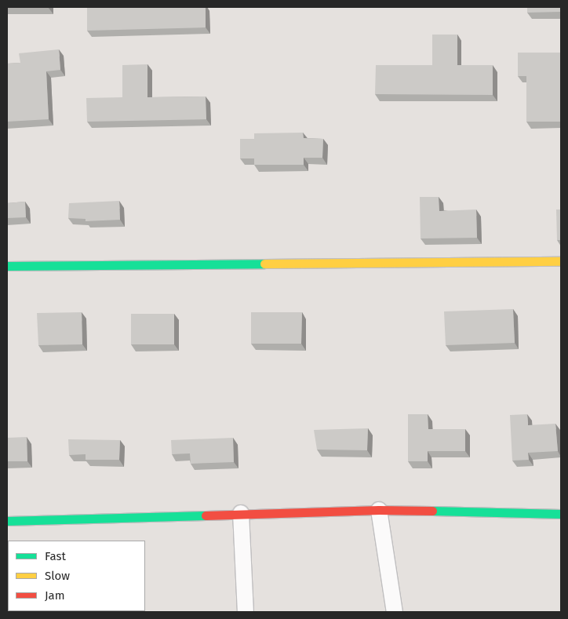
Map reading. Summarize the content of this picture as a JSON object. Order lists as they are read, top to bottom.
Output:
{
  "legend": ["Fast", "Slow", "Jam"]
}
